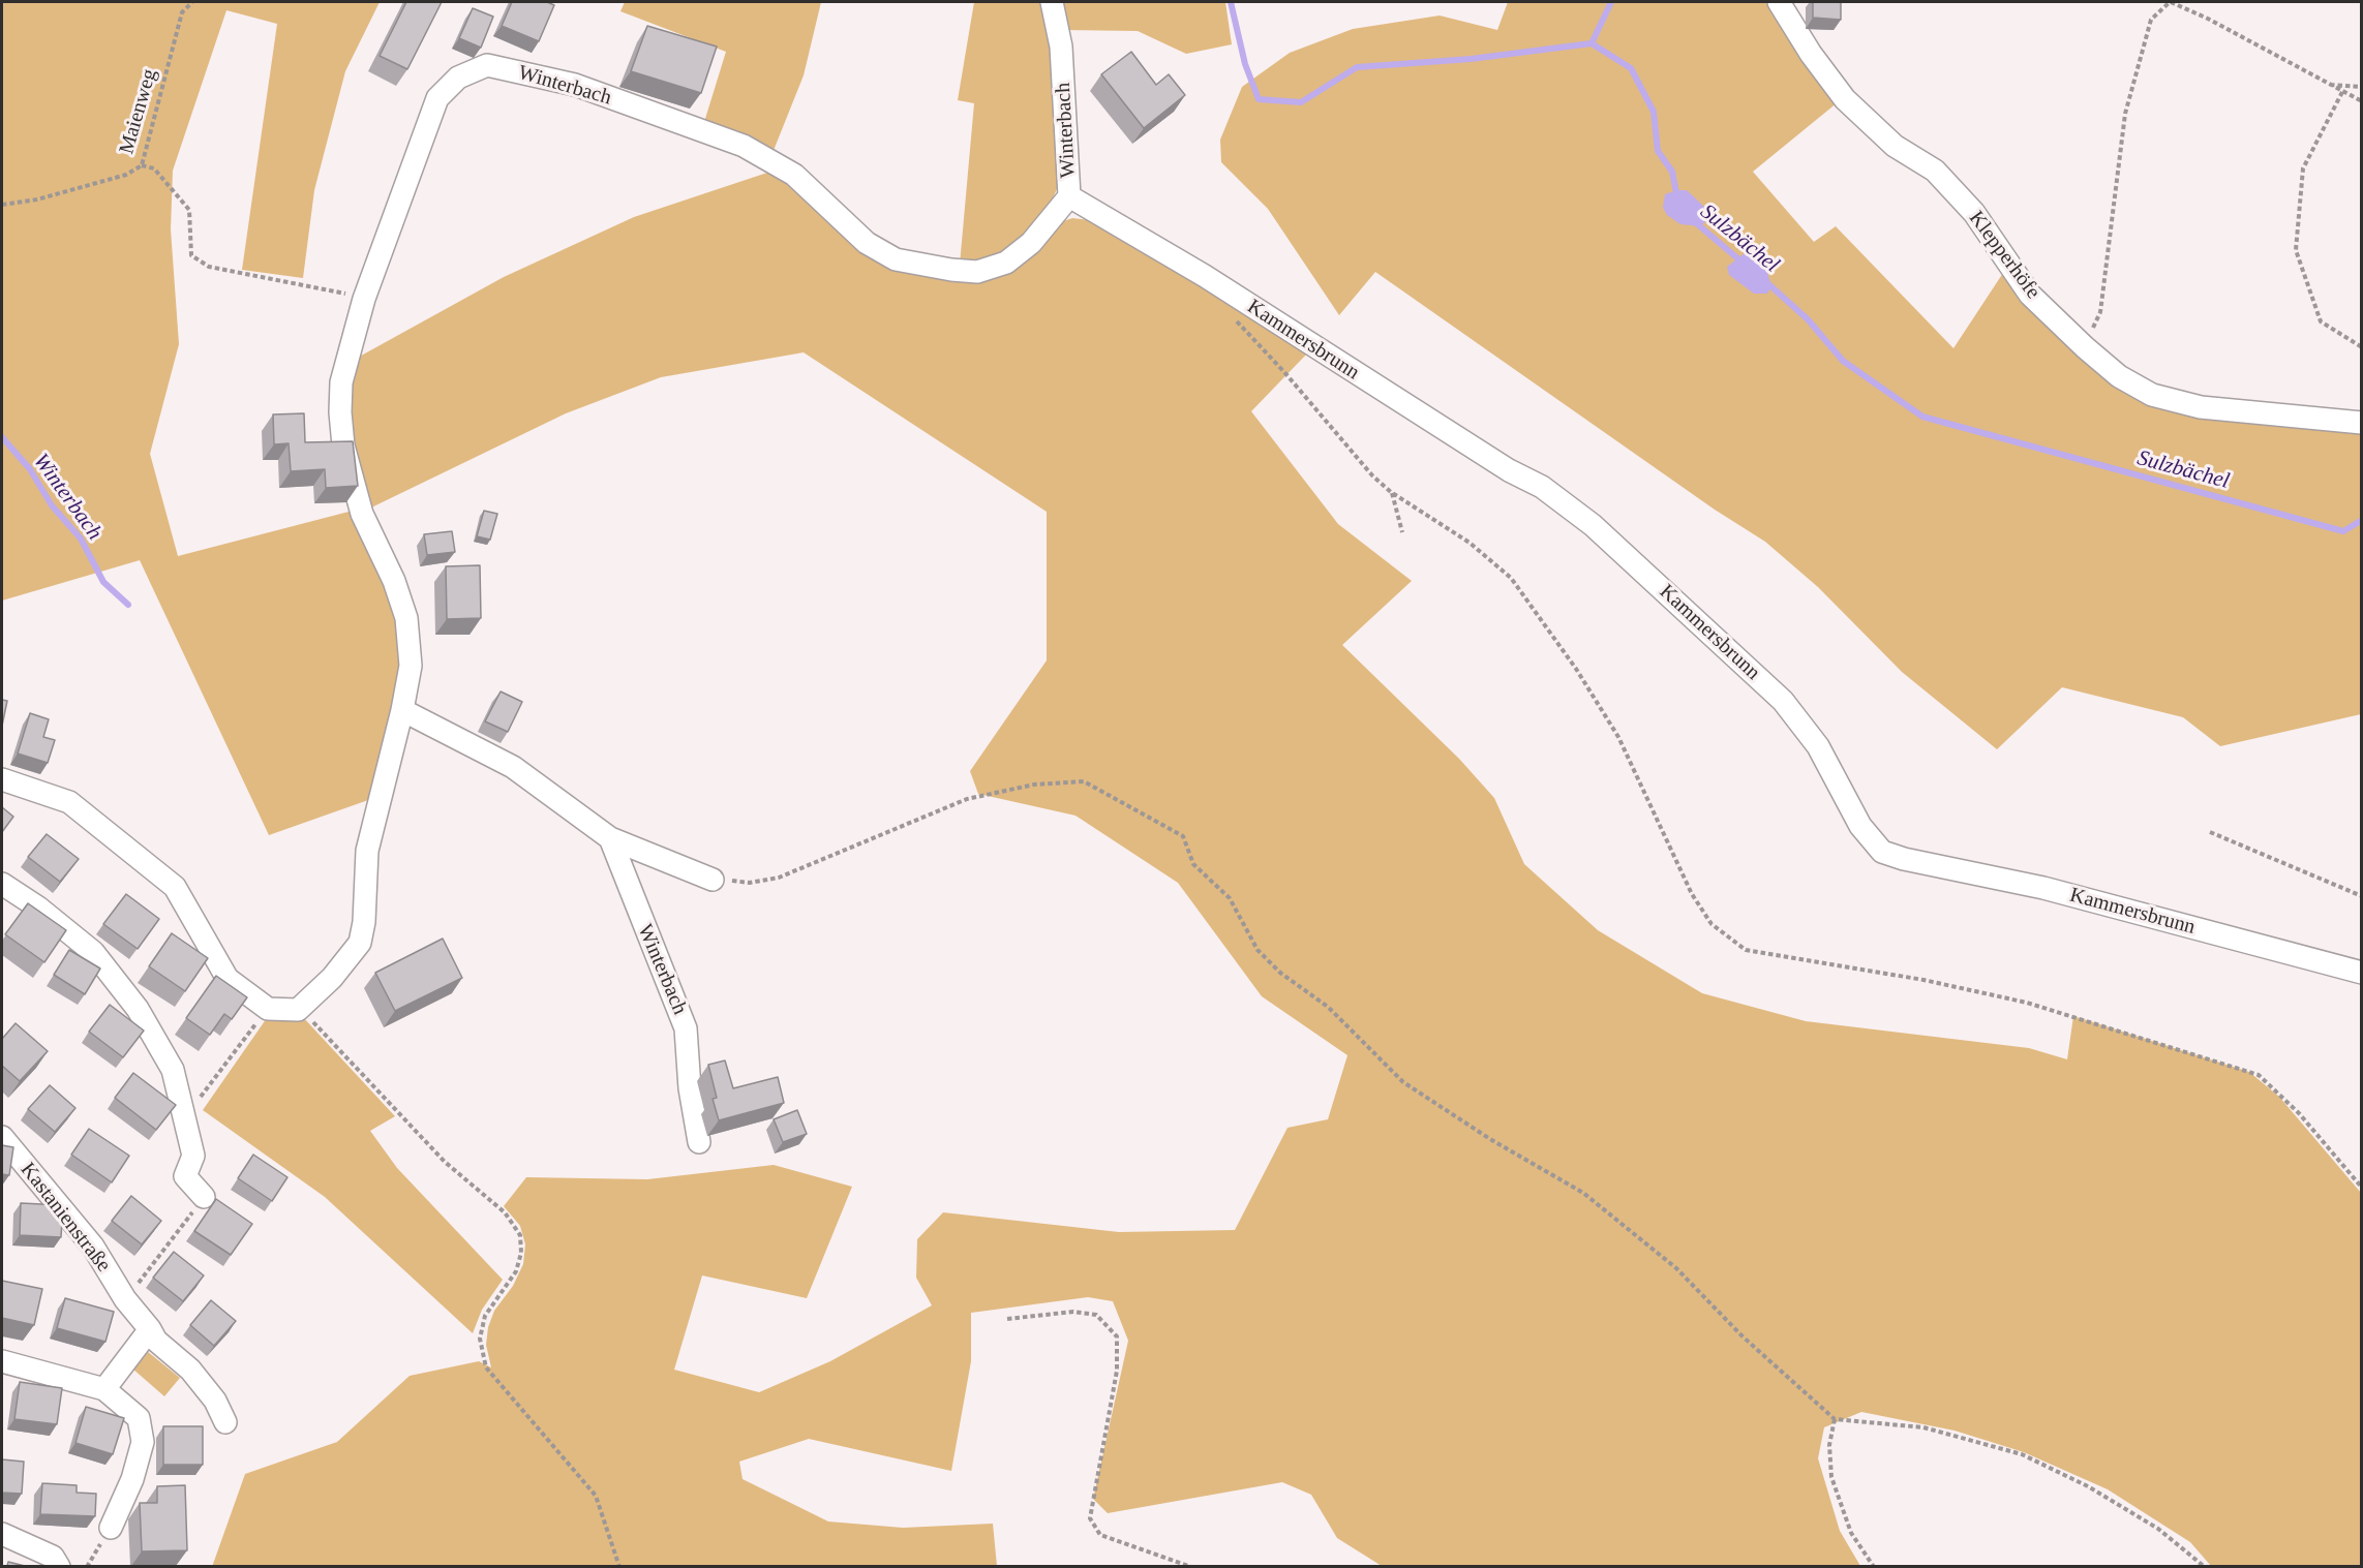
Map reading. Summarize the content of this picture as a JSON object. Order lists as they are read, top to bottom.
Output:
{
  "streets": {
    "street": [
      "Winterbach",
      "Klepperhöfe",
      "Kammersbrunn",
      "Kastanienstraße"
    ],
    "path": ["Maienweg"]
  },
  "crossings": [
    ["Winterbach", "Kammersbrunn"]
  ],
  "water": ["Sulzbächel", "Winterbach"]
}
